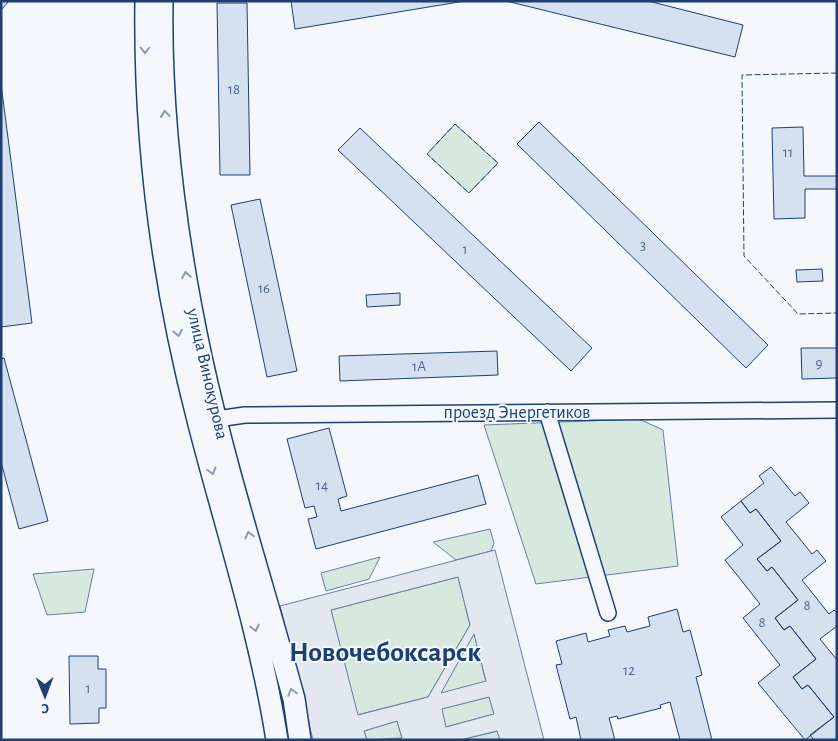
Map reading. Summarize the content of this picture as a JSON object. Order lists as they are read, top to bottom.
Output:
{
  "streets": {
    "main road": ["улица Винокурова"],
    "street": ["проезд Энергетиков"]
  },
  "crossings": [
    ["улица Винокурова", "проезд Энергетиков"]
  ],
  "districts": ["Новочебоксарск"],
  "house_numbers": [
    "18",
    "11",
    "3",
    "1",
    "16",
    "9",
    "1А",
    "14",
    "8",
    "8",
    "12",
    "1"
  ],
  "north": "bottom"
}
